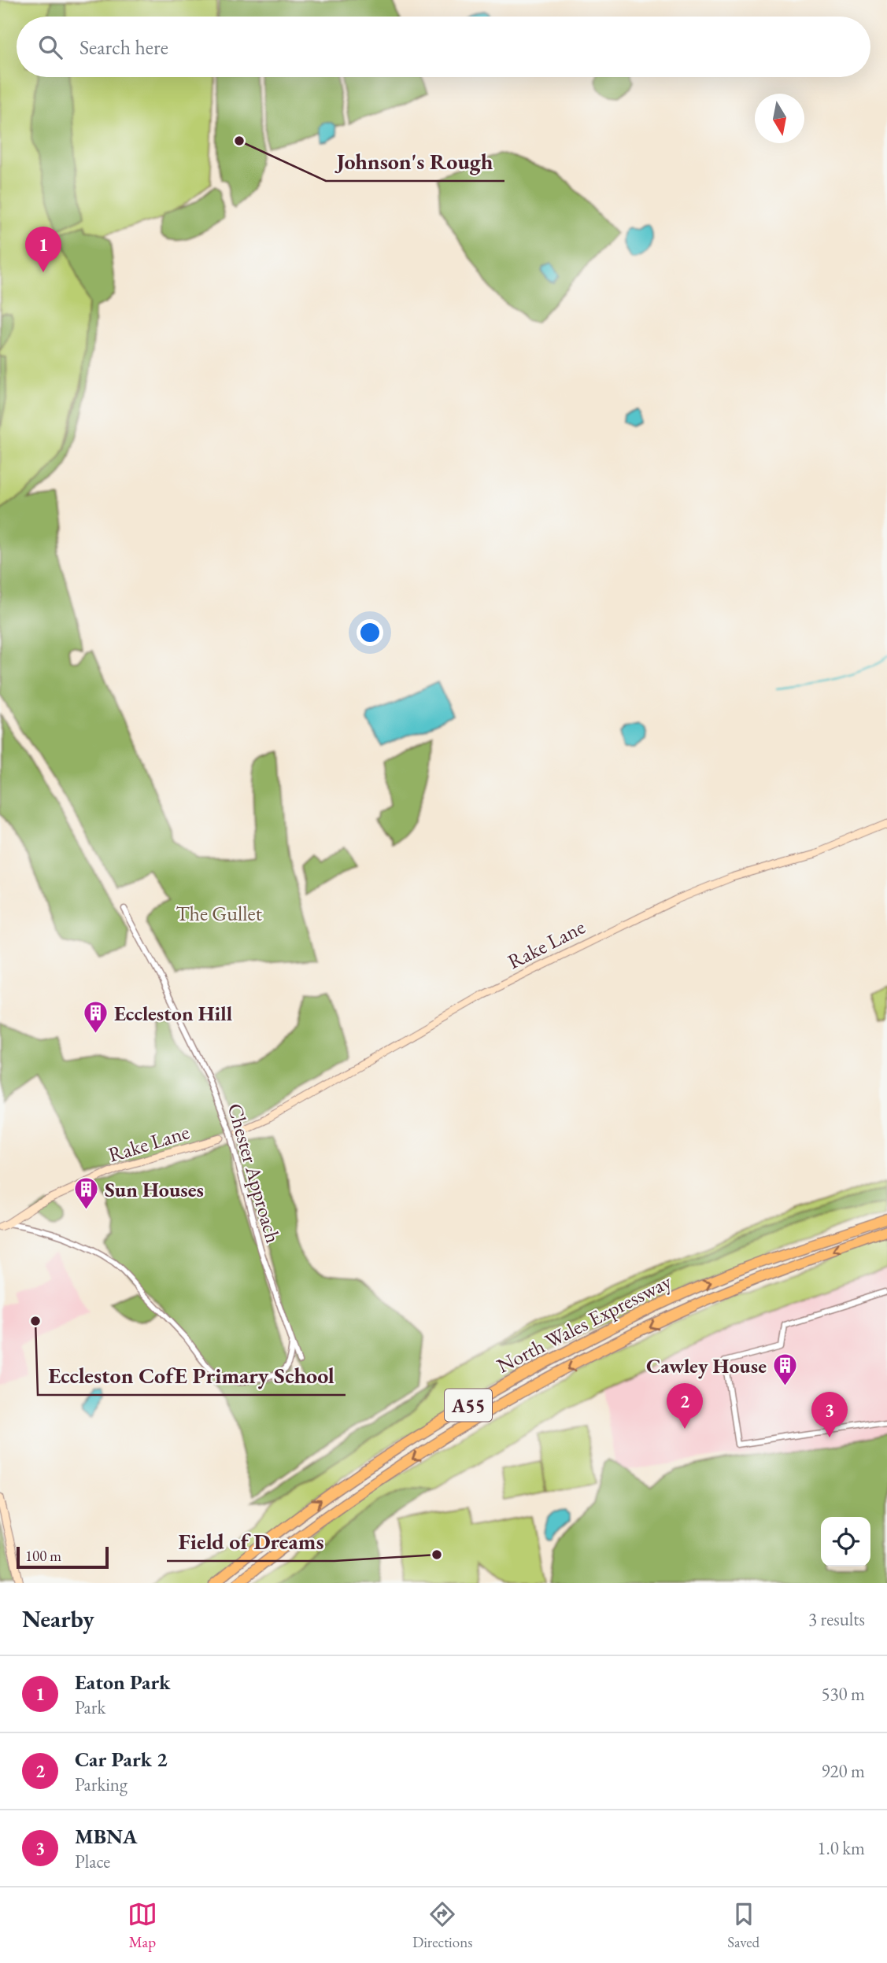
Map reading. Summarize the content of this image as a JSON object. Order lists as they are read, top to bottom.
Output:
{
  "streets": {
    "highway": ["North Wales Expressway", "A55"],
    "street": ["Rake Lane", "Chester Approach"]
  },
  "parks": ["The Gullet"],
  "places": {
    "other": ["Johnson's Rough", "Eccleston CofE Primary School", "Field of Dreams"],
    "building": ["Eccleston Hill", "Sun Houses", "Cawley House"]
  },
  "scale_bar": "100 m",
  "north": "bottom",
  "page": {
    "search": "Search here",
    "pins": ["1", "2", "3"],
    "scale": "100 m",
    "heading": ["Nearby", "3 results"],
    "list": [
      {
        "mark": "1",
        "name": "Eaton Park",
        "note": "Park",
        "value": "530 m"
      },
      {
        "mark": "2",
        "name": "Car Park 2",
        "note": "Parking",
        "value": "920 m"
      },
      {
        "mark": "3",
        "name": "MBNA",
        "note": "Place",
        "value": "1.0 km"
      }
    ],
    "nav": ["Map", "Directions", "Saved"]
  }
}
